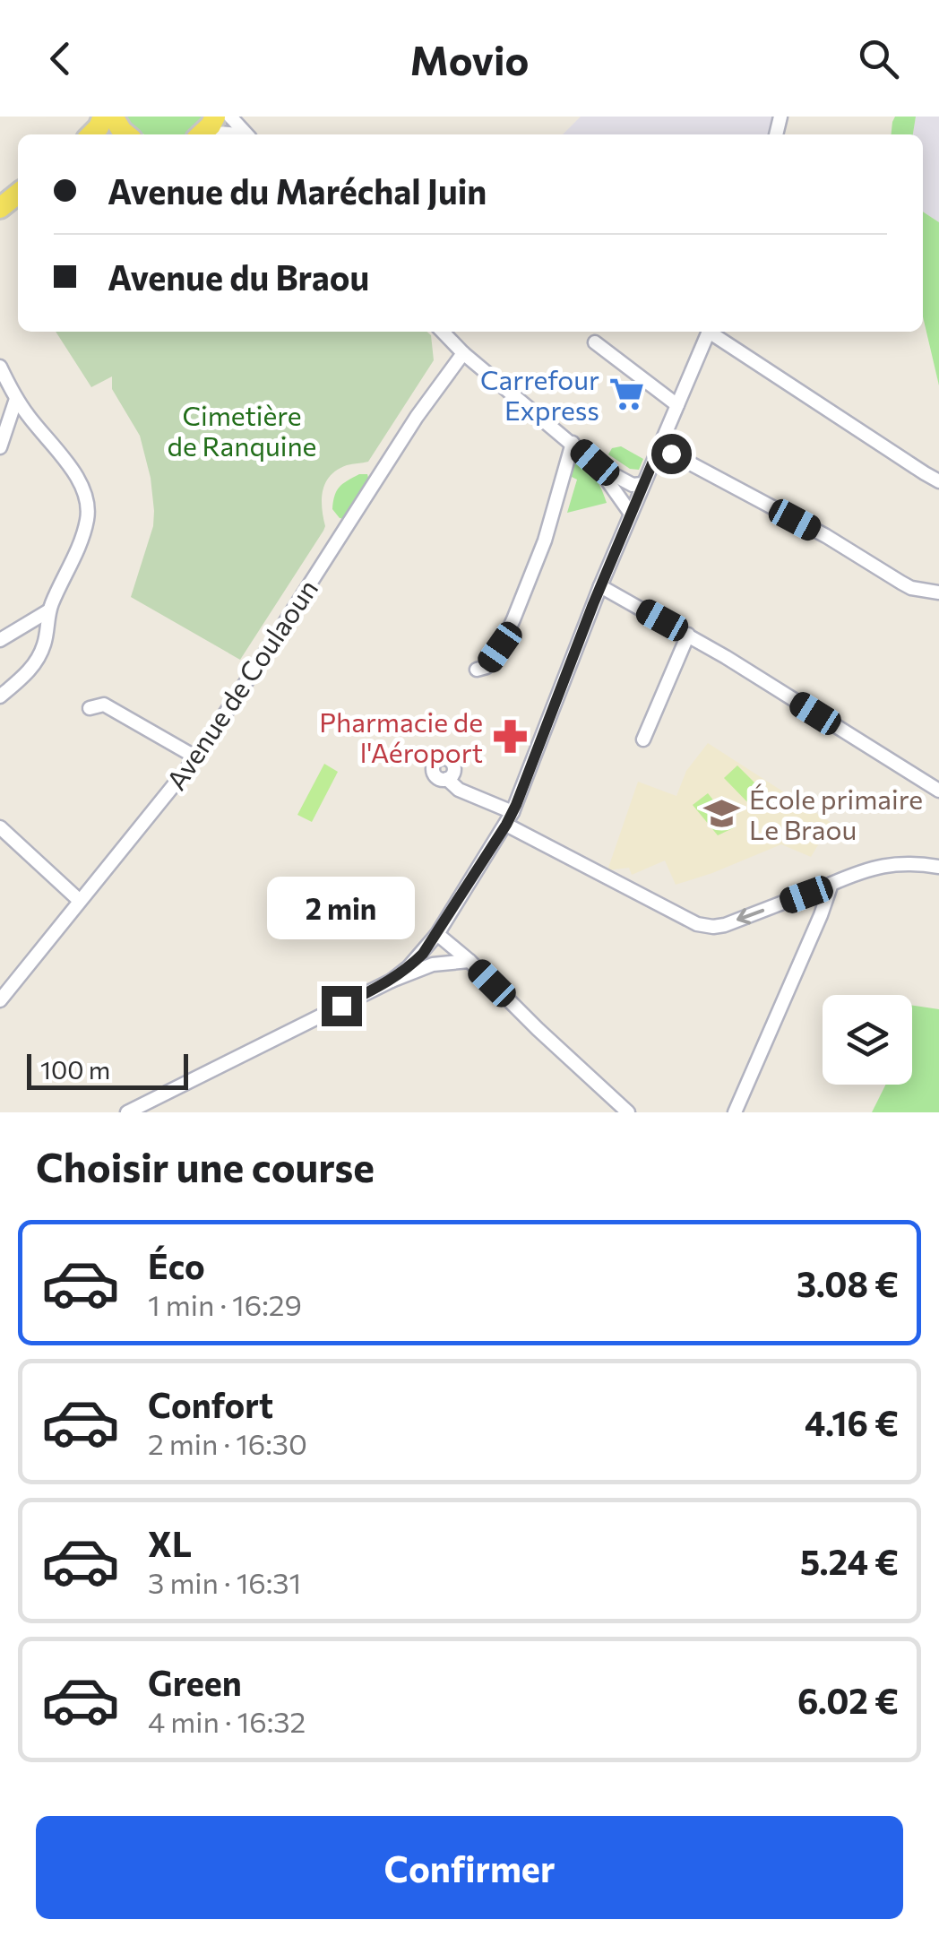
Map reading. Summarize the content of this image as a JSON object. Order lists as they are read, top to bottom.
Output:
{
  "streets": {
    "street": ["Avenue de Coulaoun"]
  },
  "parks": ["Cimetière de Ranquine"],
  "places": {
    "supermarket": ["Carrefour Express"],
    "pharmacy": ["Pharmacie de l'Aéroport"],
    "school or university": ["École primaire Le Braou"]
  },
  "scale_bar": "100 m",
  "page": {
    "header": "Movio",
    "banner": ["Avenue du Maréchal Juin", "Avenue du Braou"],
    "bubble": "2 min",
    "scale": "100 m",
    "heading": "Choisir une course",
    "list": [
      {
        "name": "Éco",
        "note": "1 min · 16:29",
        "value": "3.08 €"
      },
      {
        "name": "Confort",
        "note": "2 min · 16:30",
        "value": "4.16 €"
      },
      {
        "name": "XL",
        "note": "3 min · 16:31",
        "value": "5.24 €"
      },
      {
        "name": "Green",
        "note": "4 min · 16:32",
        "value": "6.02 €"
      }
    ],
    "buttons": "Confirmer"
  }
}
